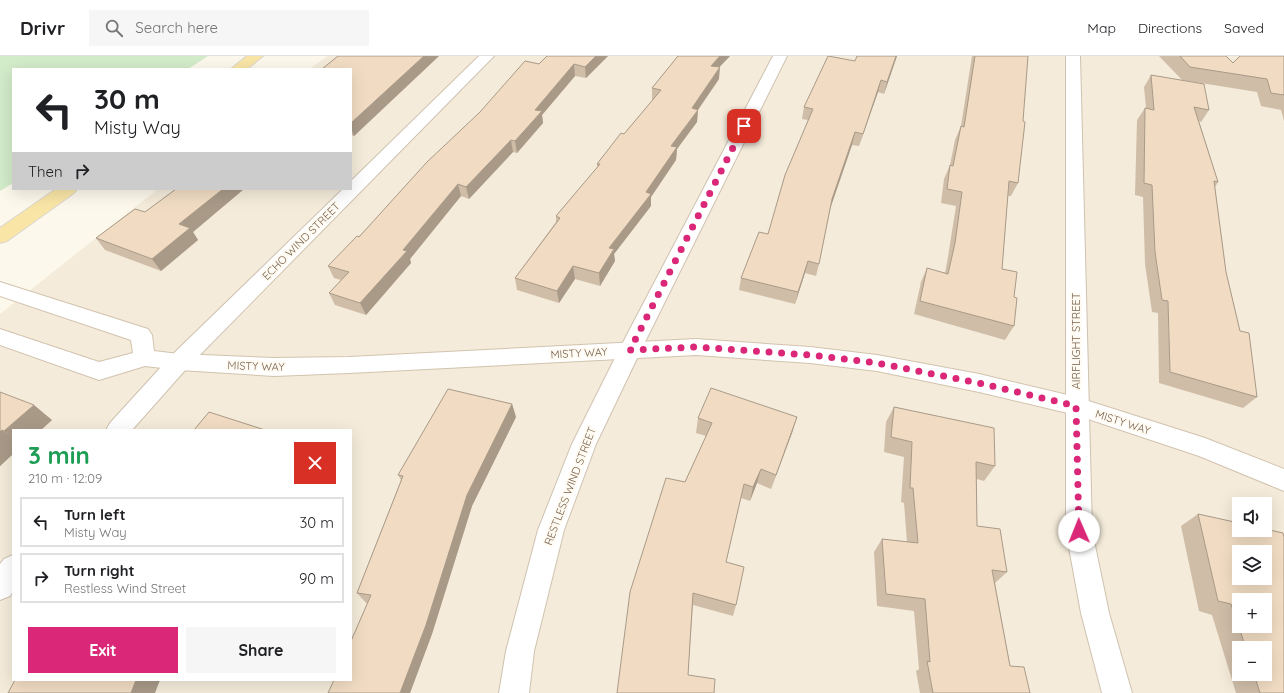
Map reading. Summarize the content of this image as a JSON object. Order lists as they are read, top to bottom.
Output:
{
  "streets": {
    "street": [
      "ECHO WIND STREET",
      "AIRFLIGHT STREET",
      "MISTY WAY",
      "RESTLESS WIND STREET"
    ]
  },
  "crossings": [
    ["ECHO WIND STREET", "MISTY WAY"],
    ["AIRFLIGHT STREET", "MISTY WAY"],
    ["MISTY WAY", "RESTLESS WIND STREET"]
  ],
  "page": {
    "header": "Drivr",
    "search": "Search here",
    "nav": ["Map", "Directions", "Saved"],
    "turn": ["30 m", "Misty Way"],
    "then": "Then",
    "heading": ["3 min", "210 m · 12:09"],
    "map_buttons": ["+", "−"],
    "list": [
      {
        "name": "Turn left",
        "note": "Misty Way",
        "value": "30 m"
      },
      {
        "name": "Turn right",
        "note": "Restless Wind Street",
        "value": "90 m"
      }
    ],
    "buttons": ["Exit", "Share"]
  }
}
